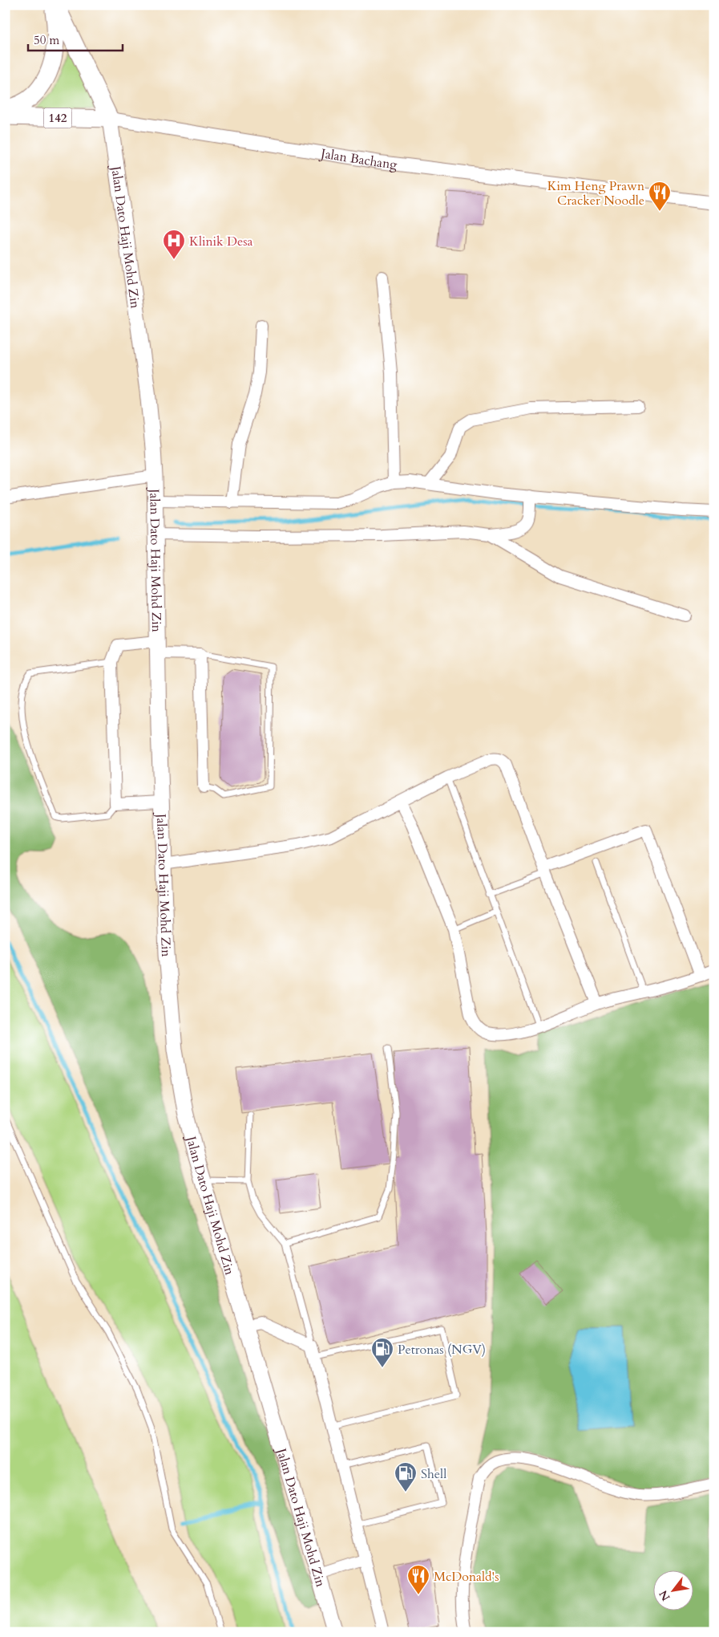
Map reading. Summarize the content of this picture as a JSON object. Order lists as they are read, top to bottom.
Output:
{
  "streets": {
    "main road": ["142", "Jalan Bachang", "Jalan Dato Haji Mohd Zin"]
  },
  "crossings": [
    ["Jalan Bachang", "Jalan Dato Haji Mohd Zin"]
  ],
  "places": {
    "restaurant": ["Kim Heng Prawn Cracker Noodle", "McDonald's"],
    "hospital": ["Klinik Desa"],
    "fuel station": ["Petronas (NGV)", "Shell"]
  },
  "scale_bar": "50 m",
  "north": "bottom left"
}
